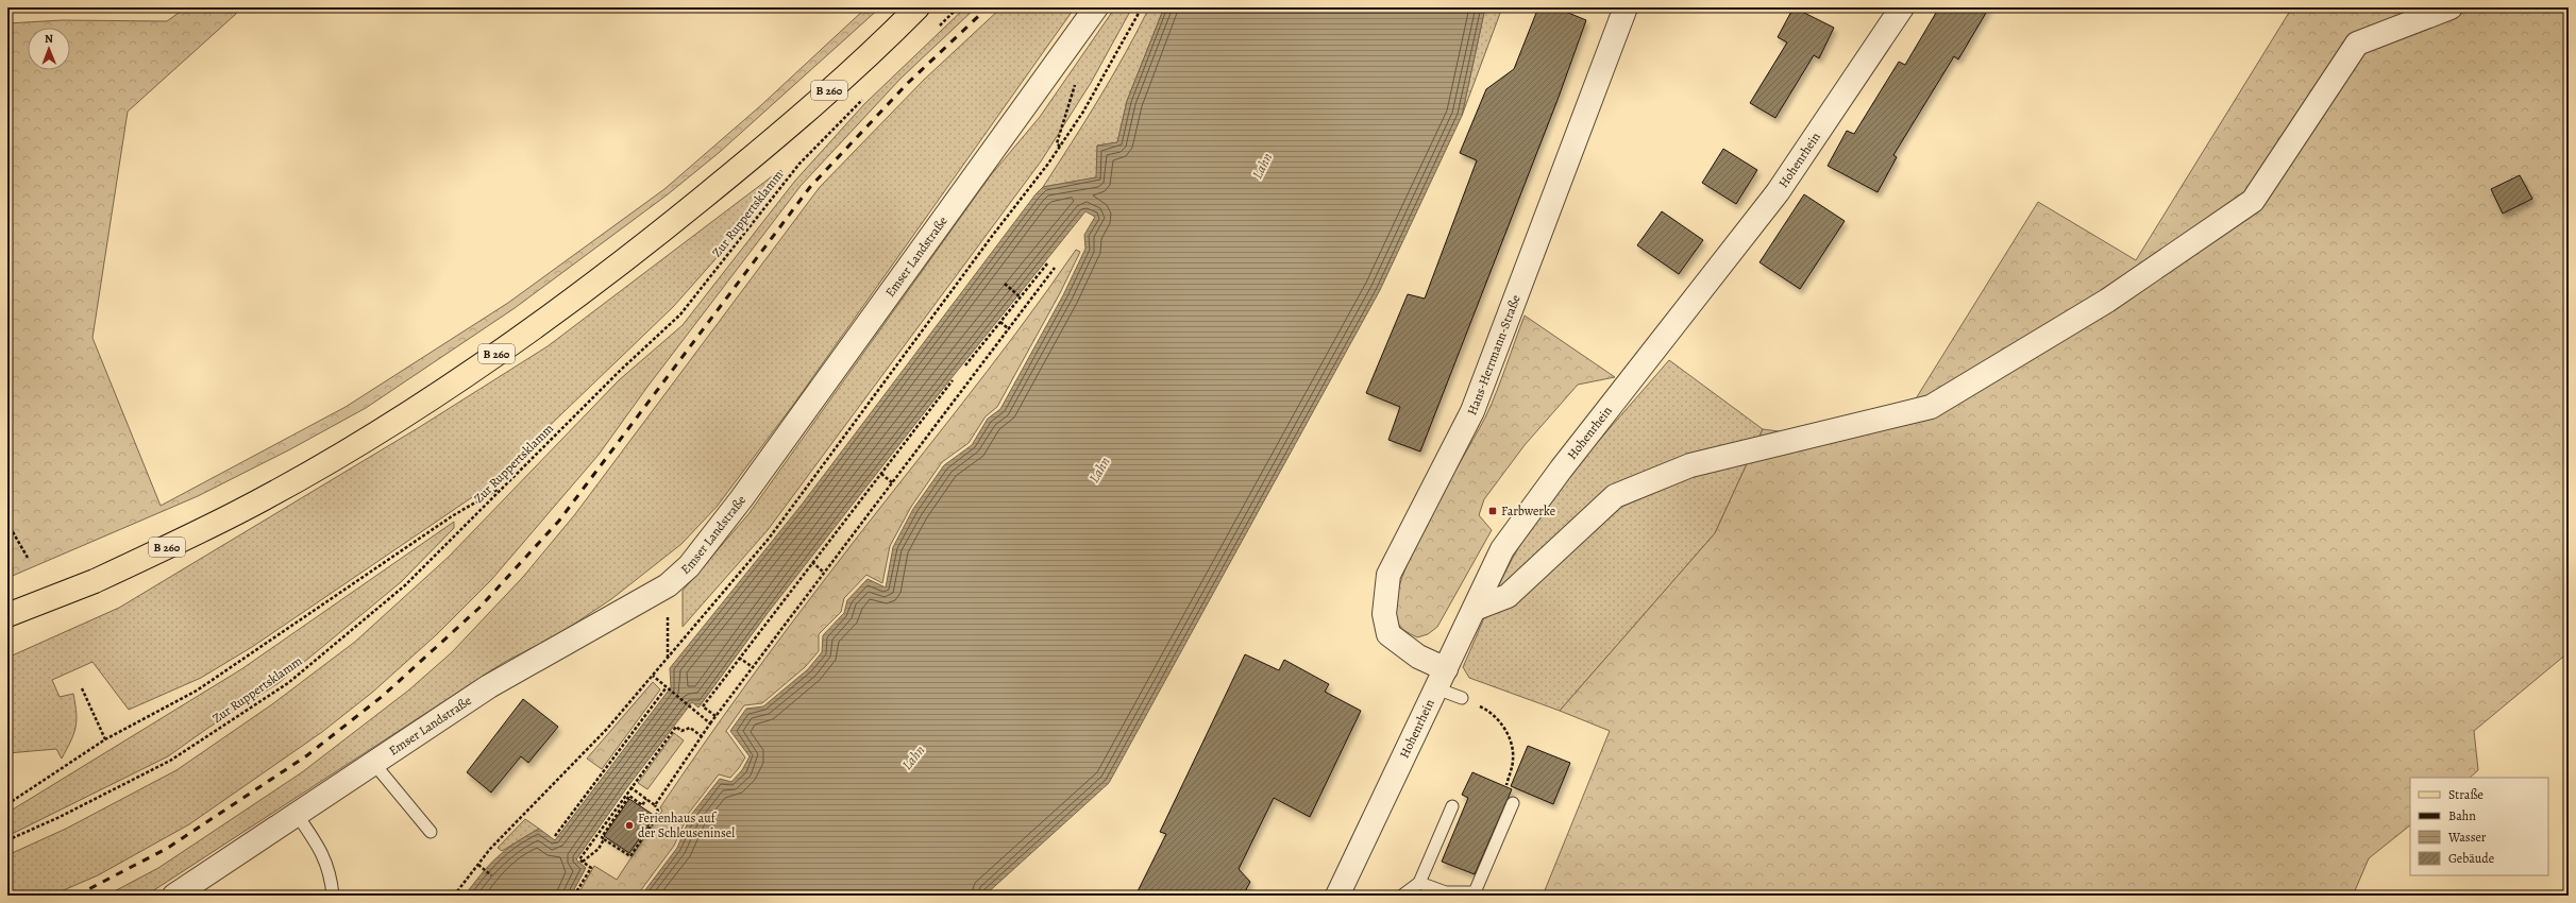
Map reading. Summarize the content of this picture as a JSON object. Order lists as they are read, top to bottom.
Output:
{
  "streets": {
    "main road": ["B 260"],
    "street": ["Hohenrhein", "Emser Landstraße", "Hans-Herrmann-Straße"],
    "path": ["Zur Ruppertsklamm"]
  },
  "crossings": [
    ["Hohenrhein", "Hans-Herrmann-Straße"]
  ],
  "water": ["Lahn"],
  "places": {
    "transit": ["Farbwerke"],
    "other": ["Ferienhaus auf der Schleuseninsel"]
  },
  "legend": [
    "Straße",
    "Bahn",
    "Wasser",
    "Gebäude"
  ],
  "north": "top"
}
